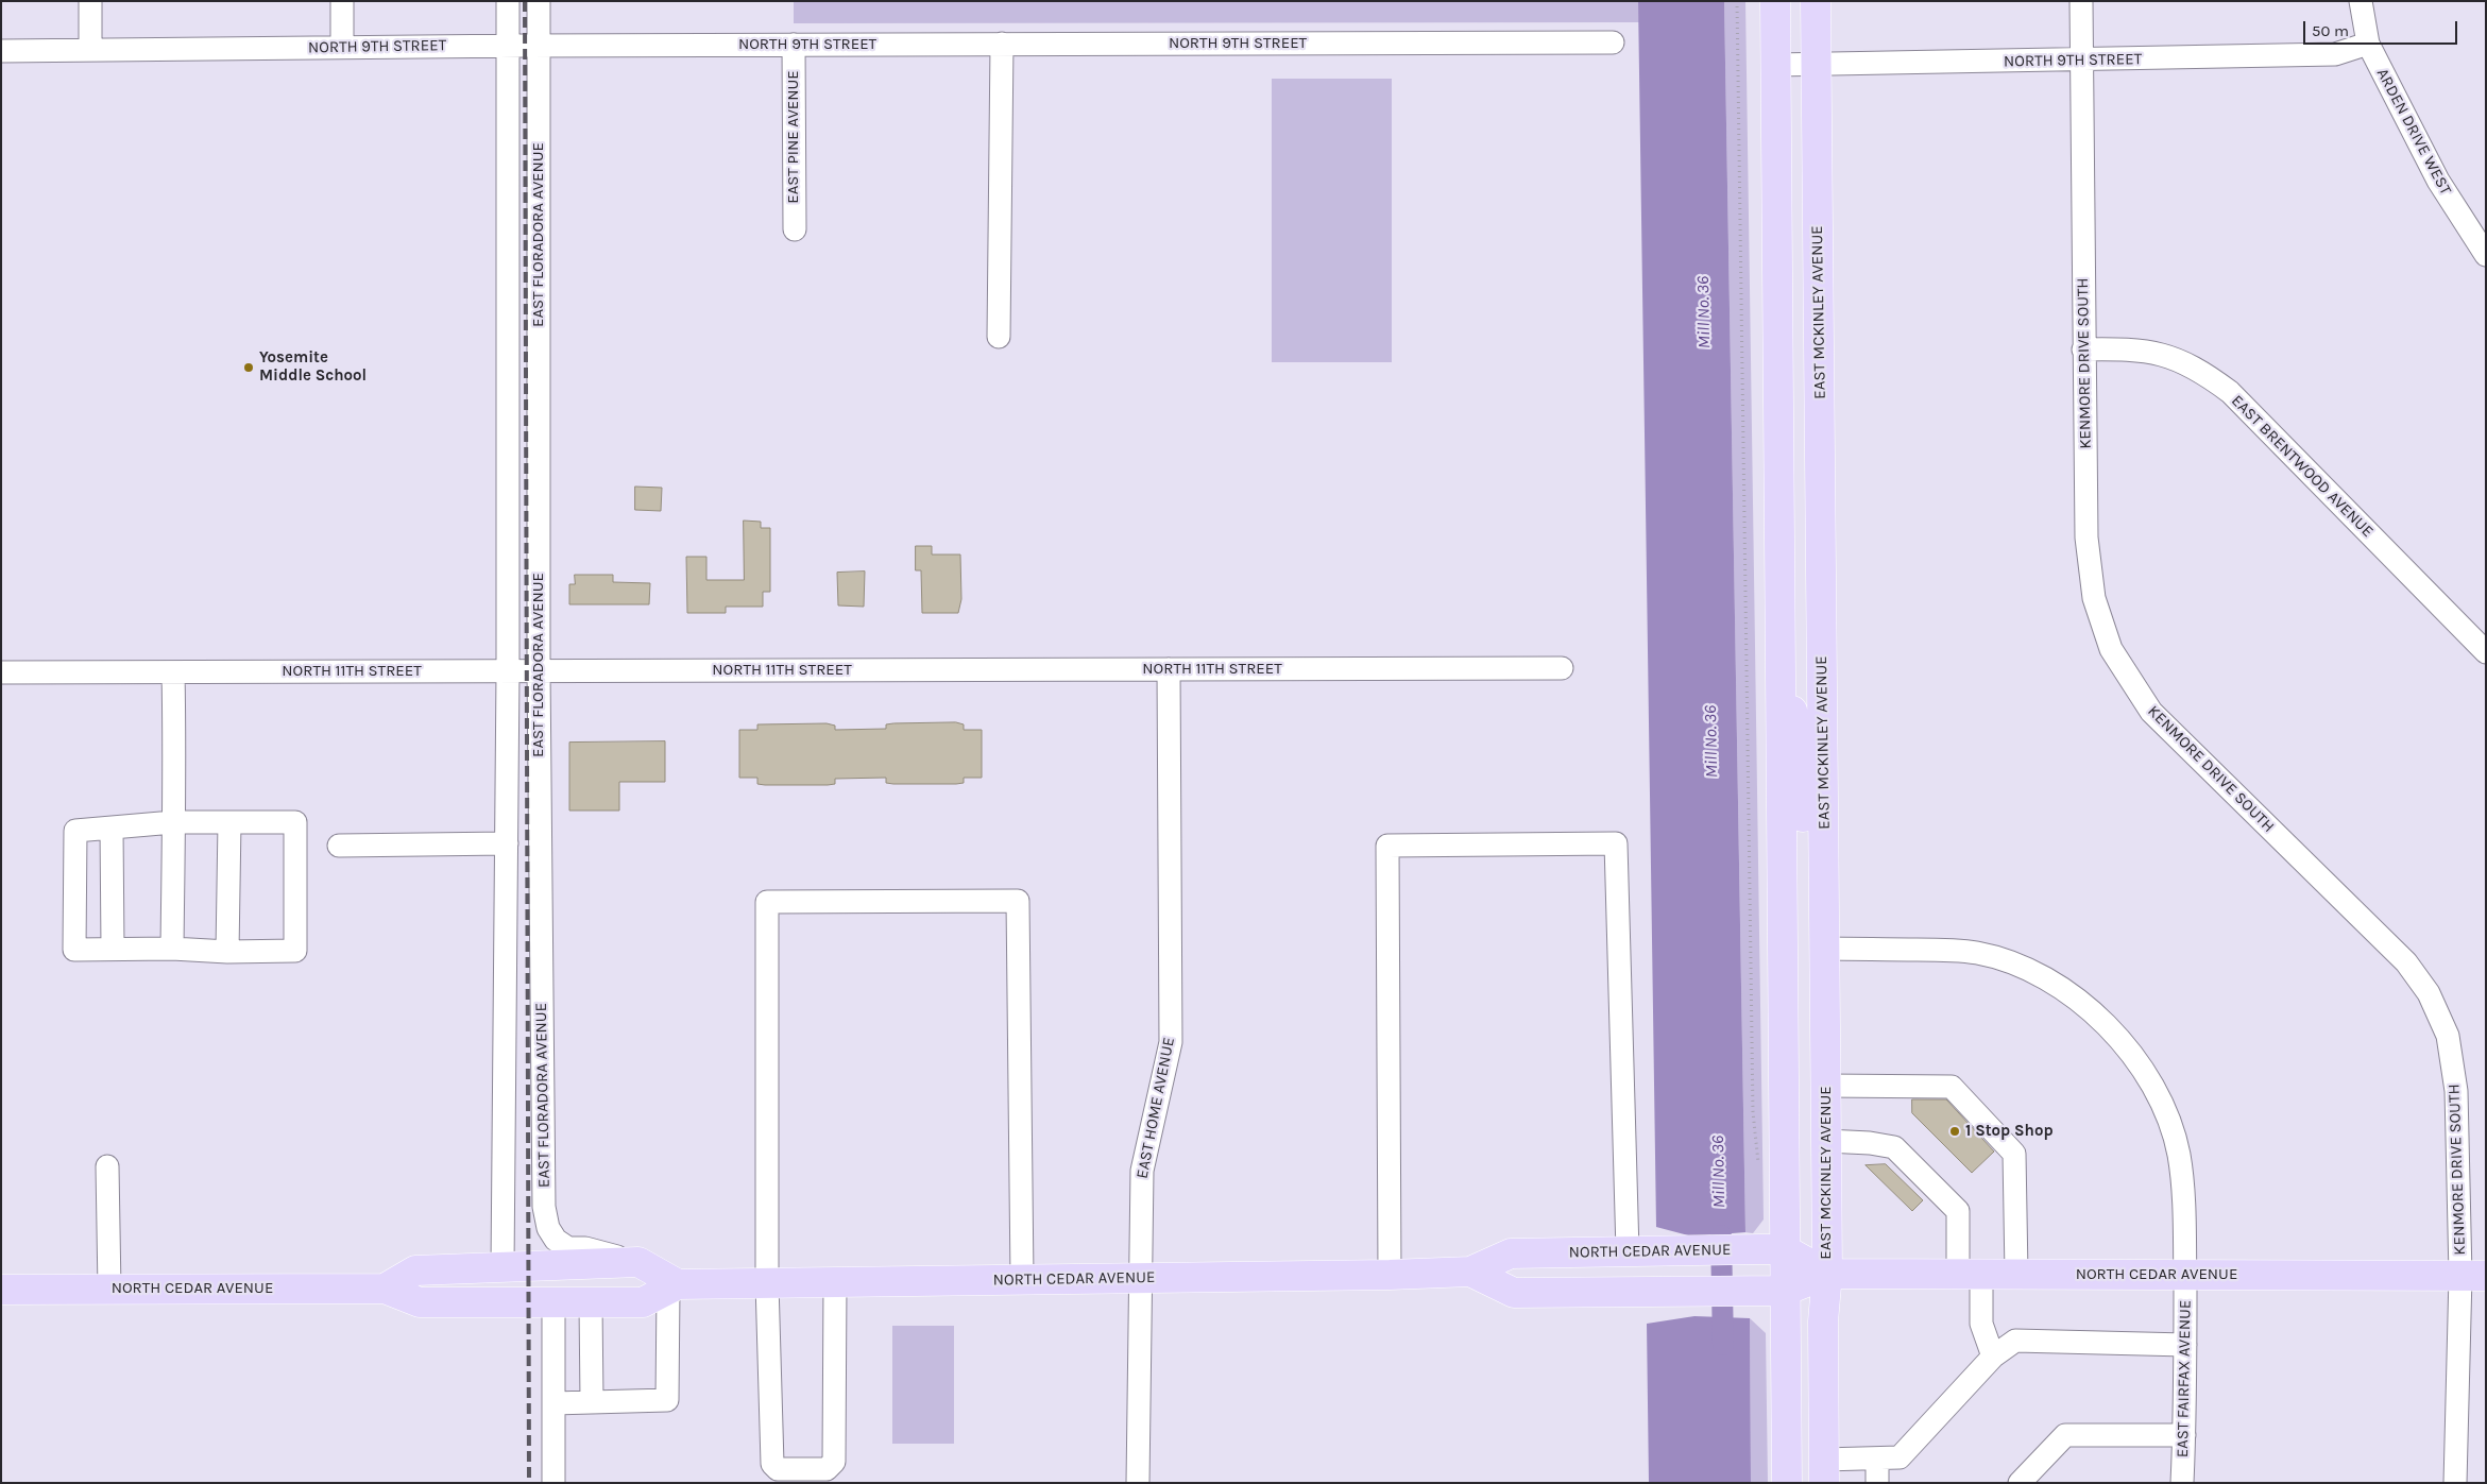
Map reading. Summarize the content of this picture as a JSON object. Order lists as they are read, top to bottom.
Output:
{
  "streets": {
    "main road": ["EAST MCKINLEY AVENUE", "NORTH CEDAR AVENUE"],
    "street": [
      "NORTH 9TH STREET",
      "ARDEN DRIVE WEST",
      "EAST PINE AVENUE",
      "EAST FLORADORA AVENUE",
      "KENMORE DRIVE SOUTH",
      "EAST BRENTWOOD AVENUE",
      "NORTH 11TH STREET",
      "EAST HOME AVENUE",
      "EAST FAIRFAX AVENUE"
    ]
  },
  "crossings": [
    ["NORTH 9TH STREET", "ARDEN DRIVE WEST"],
    ["NORTH 9TH STREET", "EAST PINE AVENUE"],
    ["NORTH 9TH STREET", "EAST FLORADORA AVENUE"],
    ["NORTH 9TH STREET", "EAST MCKINLEY AVENUE"],
    ["NORTH 9TH STREET", "KENMORE DRIVE SOUTH"],
    ["EAST FLORADORA AVENUE", "NORTH 11TH STREET"],
    ["EAST MCKINLEY AVENUE", "NORTH CEDAR AVENUE"],
    ["EAST MCKINLEY AVENUE", "EAST FAIRFAX AVENUE"],
    ["KENMORE DRIVE SOUTH", "EAST BRENTWOOD AVENUE"],
    ["KENMORE DRIVE SOUTH", "NORTH CEDAR AVENUE"],
    ["NORTH 11TH STREET", "EAST HOME AVENUE"],
    ["EAST HOME AVENUE", "NORTH CEDAR AVENUE"],
    ["NORTH CEDAR AVENUE", "EAST FAIRFAX AVENUE"]
  ],
  "water": ["Mill No. 36"],
  "places": ["Yosemite Middle School", "1 Stop Shop"],
  "scale_bar": "50 m"
}
